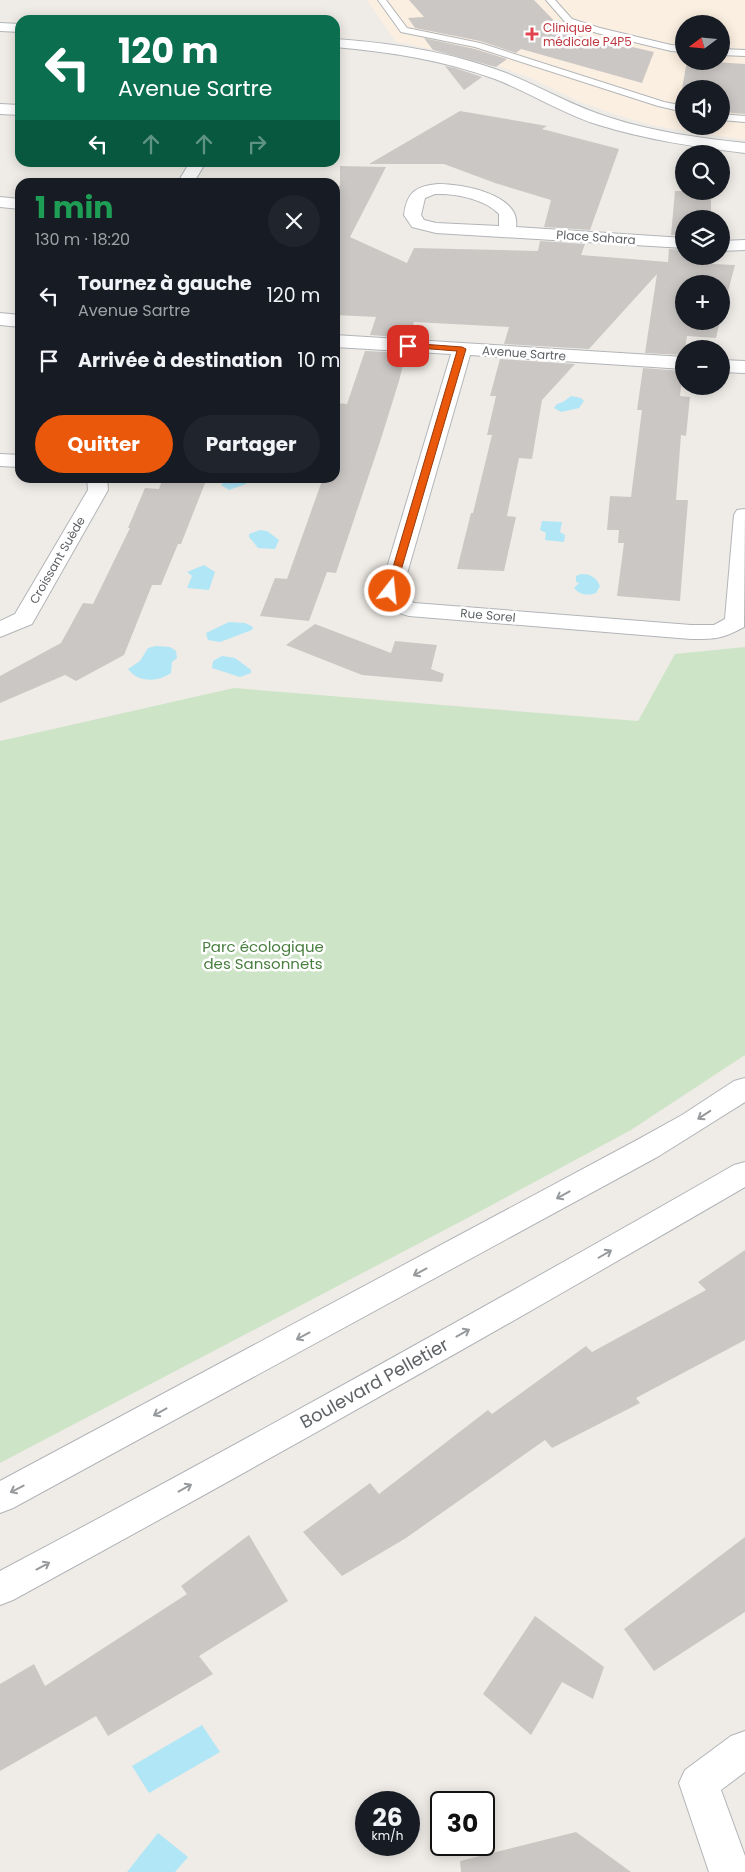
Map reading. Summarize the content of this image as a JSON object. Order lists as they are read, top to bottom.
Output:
{
  "streets": {
    "street": [
      "Place Sahara",
      "Avenue Sartre",
      "Croissant Suède",
      "Rue Sorel",
      "Boulevard Pelletier"
    ]
  },
  "crossings": [
    ["Avenue Sartre", "Rue Sorel"]
  ],
  "parks": ["Parc écologique des Sansonnets"],
  "places": {
    "health": ["Clinique médicale P4P5"]
  },
  "north": "left",
  "page": {
    "map_buttons": ["+", "−"],
    "turn": ["120 m", "Avenue Sartre"],
    "heading": ["1 min", "130 m · 18:20"],
    "list": [
      {
        "name": "Tournez à gauche",
        "note": "Avenue Sartre",
        "value": "120 m"
      },
      {
        "name": "Arrivée à destination",
        "value": "10 m"
      }
    ],
    "buttons": ["Quitter", "Partager"],
    "speed": "26 km/h",
    "limit": "30"
  }
}
